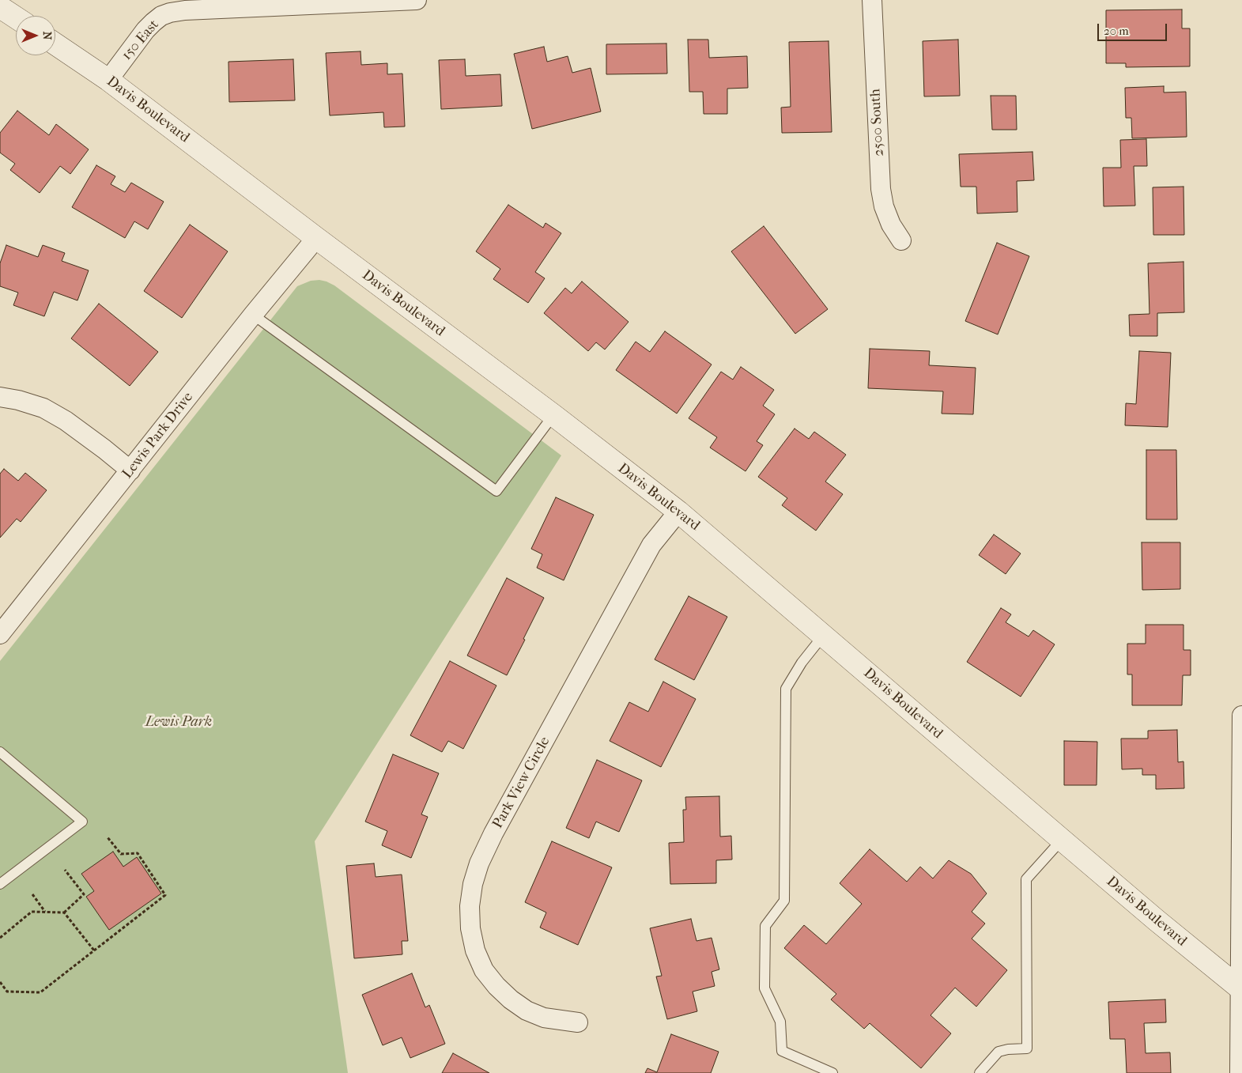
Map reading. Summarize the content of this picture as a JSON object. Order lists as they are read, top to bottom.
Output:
{
  "streets": {
    "street": [
      "150 East",
      "Davis Boulevard",
      "2500 South",
      "Lewis Park Drive",
      "Park View Circle"
    ]
  },
  "crossings": [
    ["150 East", "Davis Boulevard"],
    ["Davis Boulevard", "Lewis Park Drive"],
    ["Davis Boulevard", "Park View Circle"]
  ],
  "parks": ["Lewis Park"],
  "scale_bar": "20 m",
  "north": "right"
}
